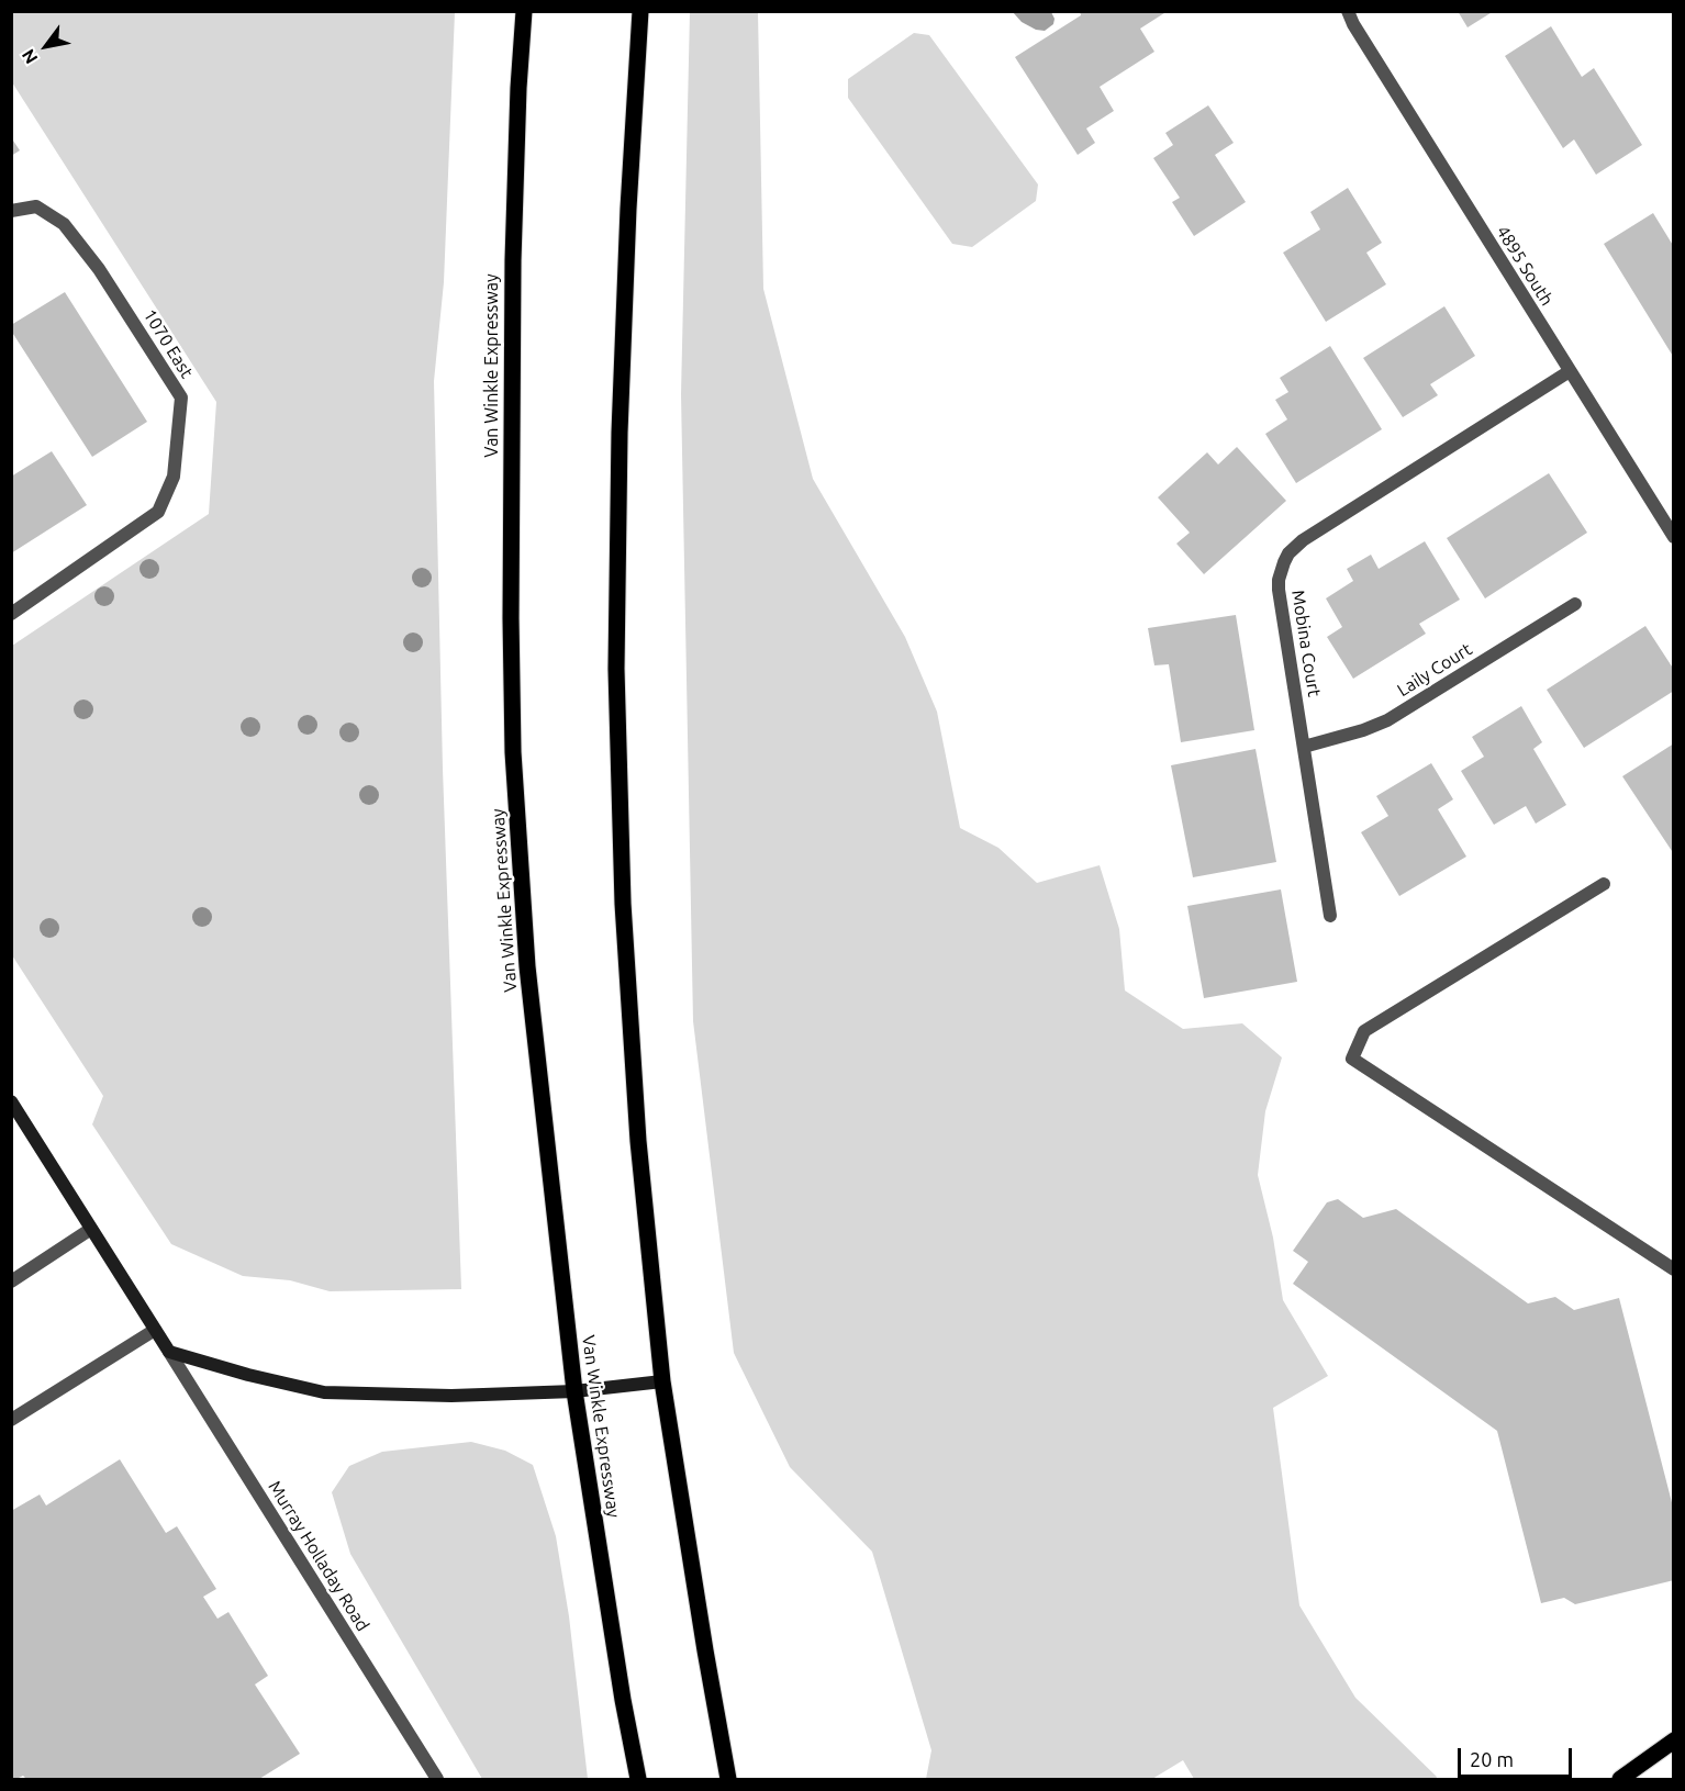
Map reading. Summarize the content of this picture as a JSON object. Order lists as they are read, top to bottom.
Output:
{
  "streets": {
    "main road": ["Van Winkle Expressway", "Murray Holladay Road"],
    "street": [
      "4895 South",
      "1070 East",
      "Mobina Court",
      "Laily Court"
    ]
  },
  "crossings": [
    ["4895 South", "Mobina Court"],
    ["Mobina Court", "Laily Court"]
  ],
  "scale_bar": "20 m",
  "north": "bottom left"
}
